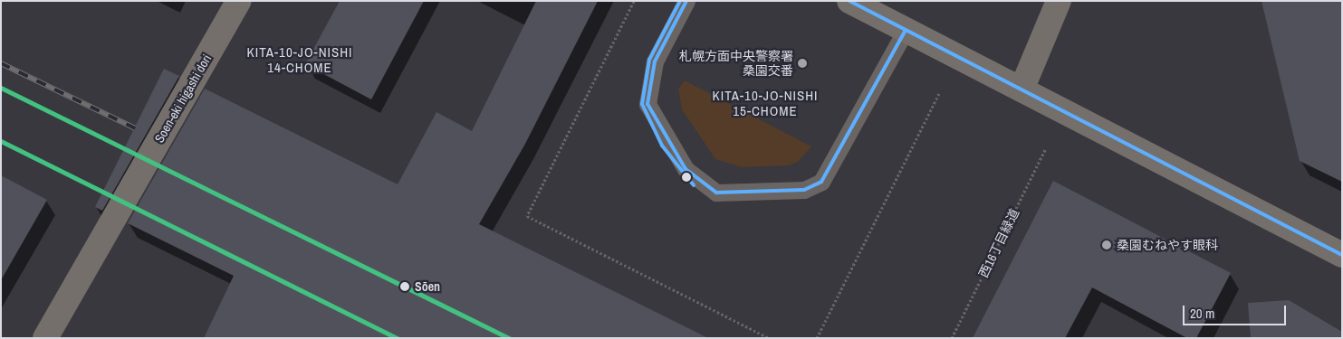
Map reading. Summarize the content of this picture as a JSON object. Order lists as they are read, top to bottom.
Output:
{
  "streets": {
    "street": ["Soen-eki higashi dori"],
    "path": ["西16丁目緑道"]
  },
  "districts": ["KITA-10-JO-NISHI 14-CHOME", "KITA-10-JO-NISHI 15-CHOME"],
  "places": ["札幌方面中央警察署 桑園交番", "桑園むねやす眼科", "Sōen"],
  "scale_bar": "20 m"
}
